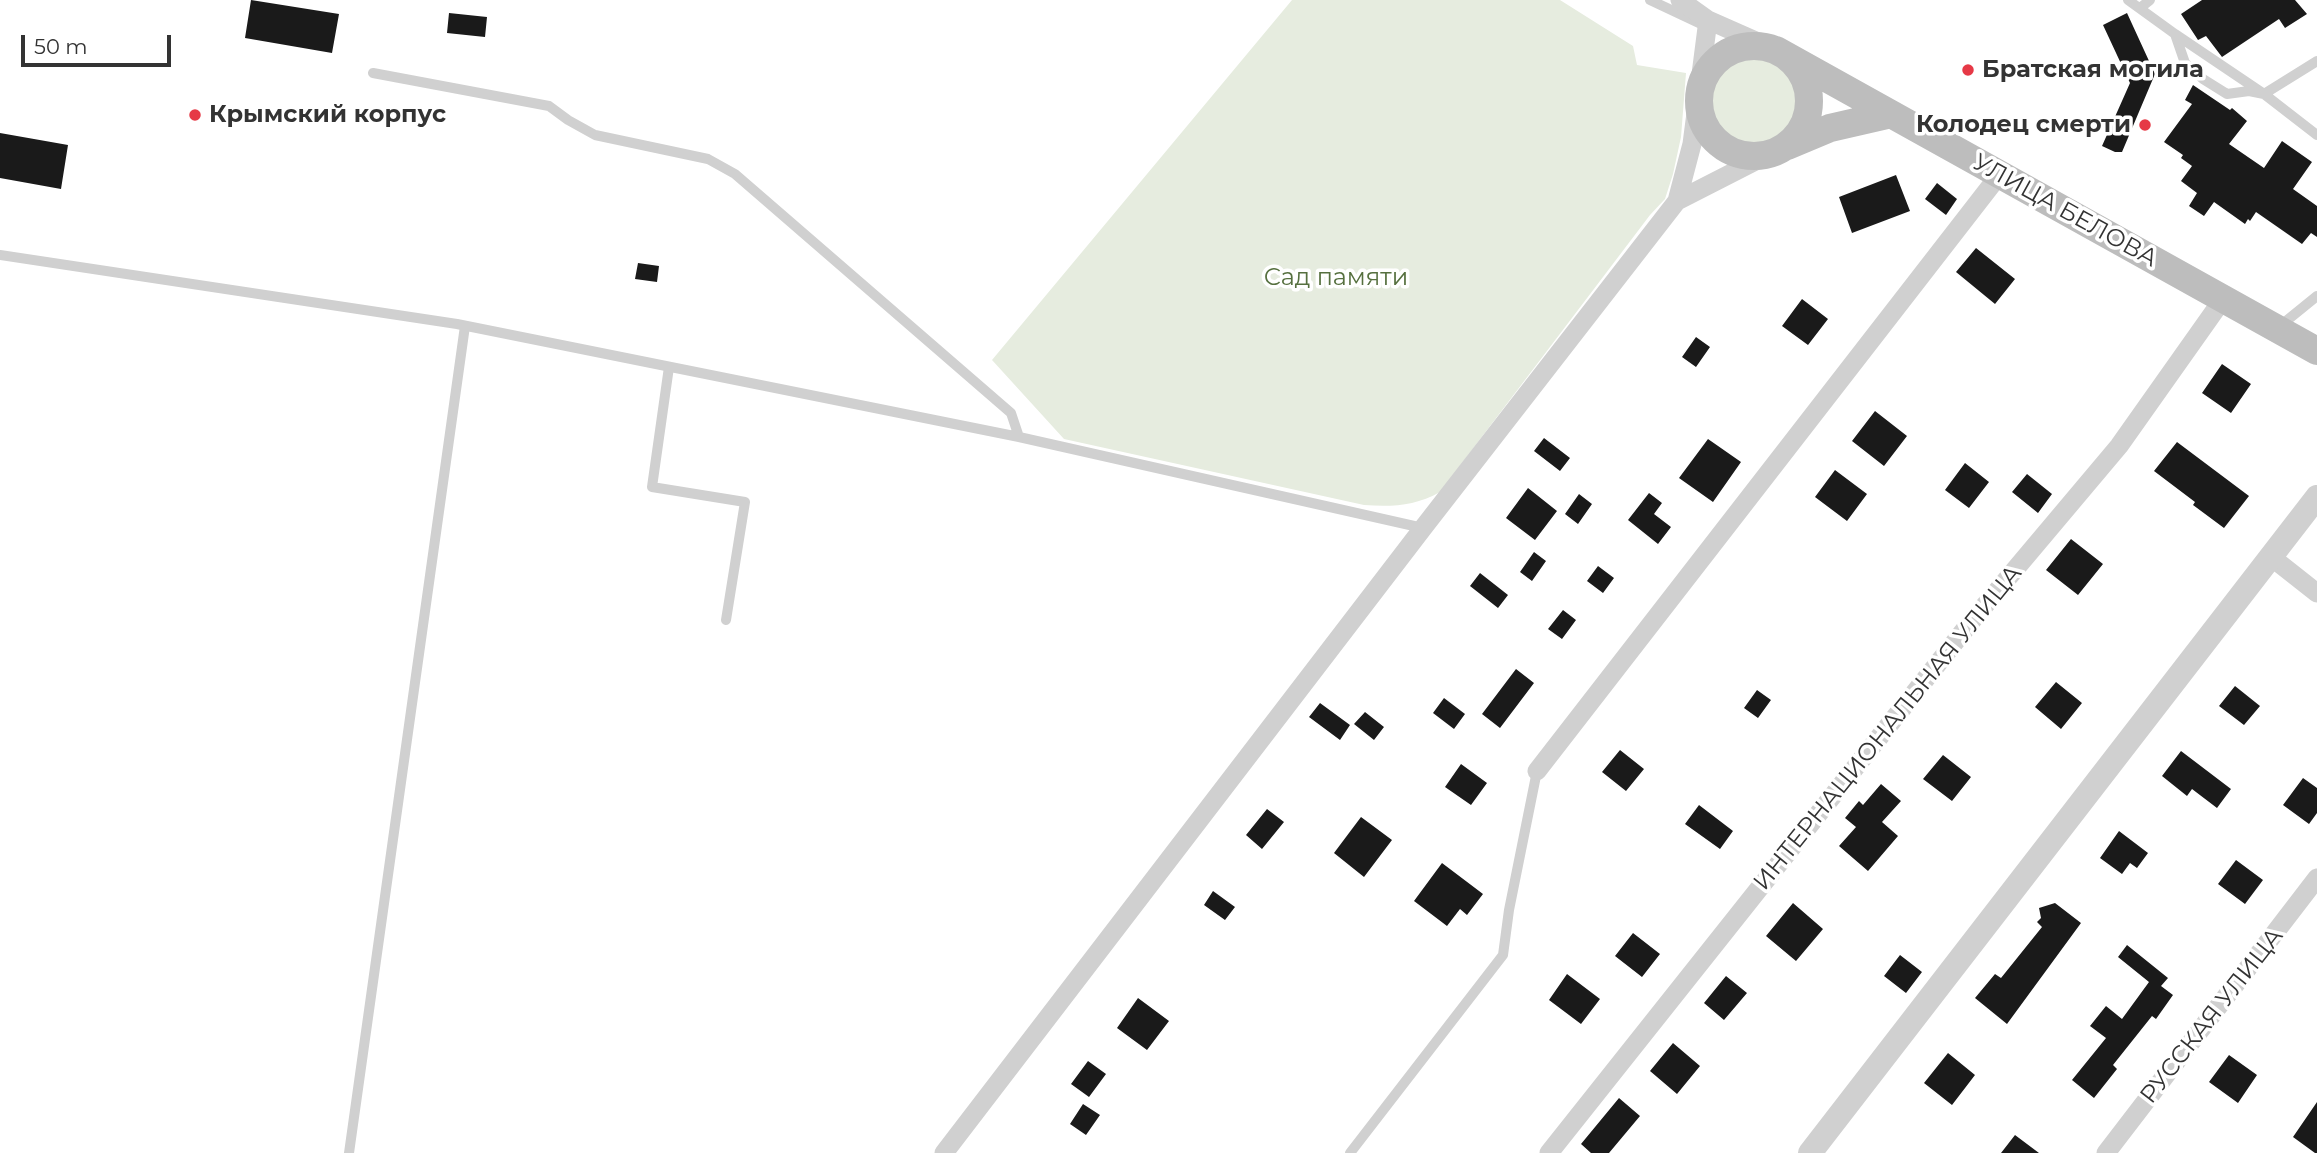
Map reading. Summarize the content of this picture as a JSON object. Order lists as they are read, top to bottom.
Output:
{
  "streets": {
    "main road": ["УЛИЦА БЕЛОВА"],
    "street": ["ИНТЕРНАЦИОНАЛЬНАЯ УЛИЦА", "РУССКАЯ УЛИЦА"]
  },
  "crossings": [
    ["УЛИЦА БЕЛОВА", "ИНТЕРНАЦИОНАЛЬНАЯ УЛИЦА"]
  ],
  "parks": ["Сад памяти"],
  "places": ["Братская могила", "Крымский корпус", "Колодец смерти"],
  "scale_bar": "50 m"
}
